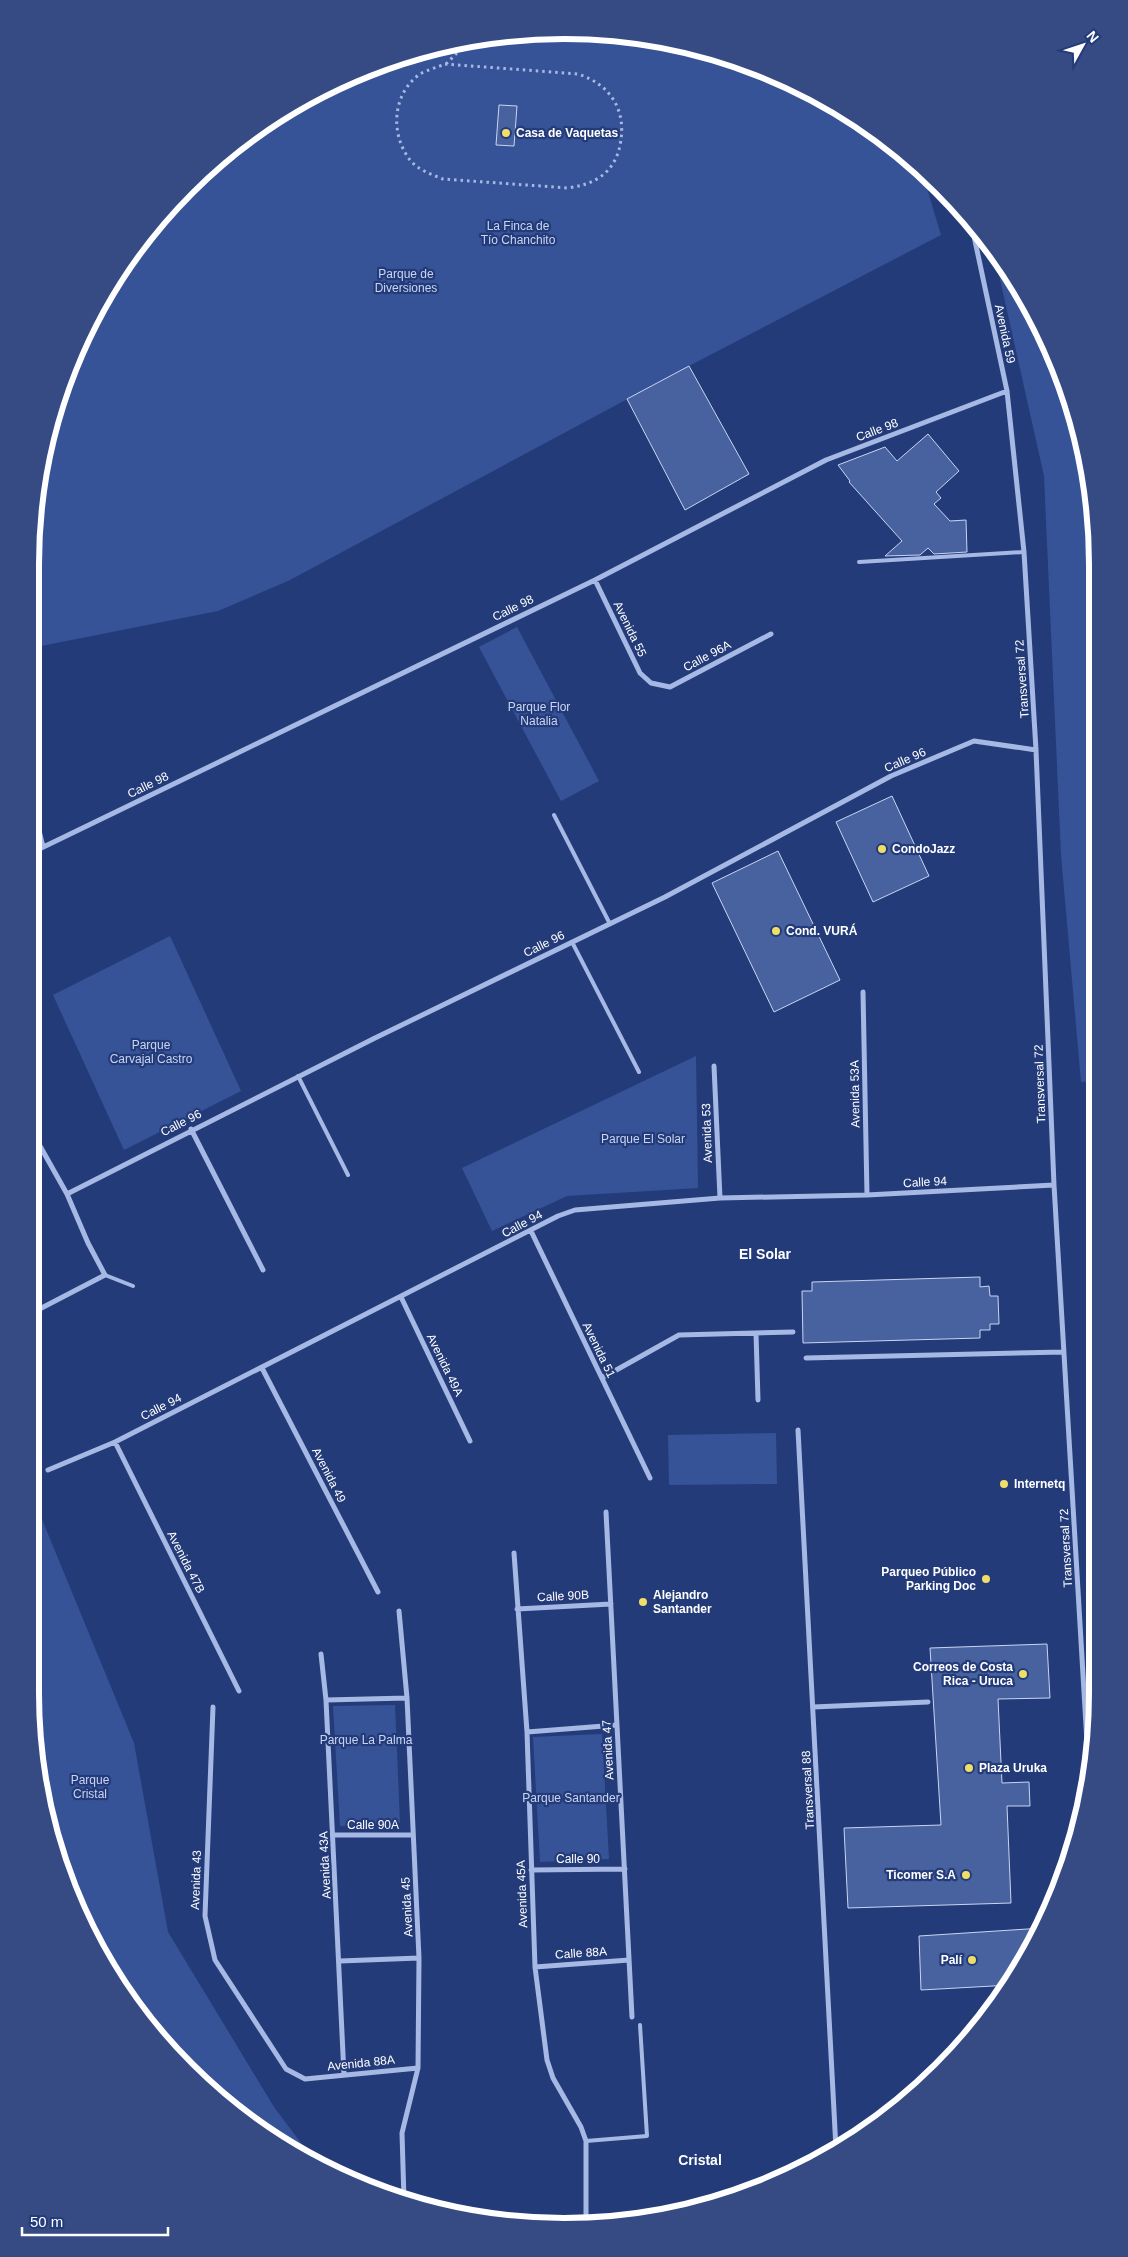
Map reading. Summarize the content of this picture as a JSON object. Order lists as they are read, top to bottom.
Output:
{
  "streets": {
    "street": [
      "Avenida 59",
      "Calle 98",
      "Avenida 55",
      "Calle 96A",
      "Transversal 72",
      "Calle 96",
      "Avenida 53A",
      "Avenida 53",
      "Calle 94",
      "Avenida 51",
      "Avenida 49A",
      "Avenida 49",
      "Avenida 47B",
      "Calle 90B",
      "Avenida 47",
      "Transversal 88",
      "Calle 90A",
      "Calle 90",
      "Avenida 43A",
      "Avenida 43",
      "Avenida 45A",
      "Avenida 45",
      "Calle 88A",
      "Avenida 88A"
    ]
  },
  "crossings": [
    ["Avenida 59", "Calle 98"],
    ["Avenida 59", "Transversal 72"],
    ["Calle 98", "Avenida 55"],
    ["Calle 98", "Transversal 72"],
    ["Avenida 55", "Calle 96A"],
    ["Transversal 72", "Calle 96"],
    ["Transversal 72", "Calle 94"],
    ["Avenida 53A", "Calle 94"],
    ["Avenida 53", "Calle 94"],
    ["Calle 94", "Avenida 51"],
    ["Calle 94", "Avenida 49A"],
    ["Calle 94", "Avenida 49"],
    ["Calle 94", "Avenida 47B"],
    ["Calle 90B", "Avenida 47"],
    ["Calle 90B", "Avenida 45A"],
    ["Avenida 47", "Calle 90"],
    ["Avenida 47", "Calle 88A"],
    ["Calle 90A", "Avenida 43A"],
    ["Calle 90A", "Avenida 45"],
    ["Calle 90", "Avenida 45A"],
    ["Avenida 43A", "Avenida 88A"],
    ["Avenida 43", "Avenida 88A"],
    ["Avenida 45A", "Calle 88A"],
    ["Avenida 45", "Avenida 88A"]
  ],
  "districts": ["El Solar", "Cristal"],
  "parks": [
    "La Finca de Tío Chanchito",
    "Parque de Diversiones",
    "Parque Flor Natalia",
    "Parque Carvajal Castro",
    "Parque El Solar",
    "Parque La Palma",
    "Parque Cristal",
    "Parque Santander"
  ],
  "places": [
    "Casa de Vaquetas",
    "CondoJazz",
    "Cond. VURÁ",
    "Internetq",
    "Parqueo Público Parking Doc",
    "Alejandro Santander",
    "Correos de Costa Rica - Uruca",
    "Plaza Uruka",
    "Ticomer S.A",
    "Palí"
  ],
  "scale_bar": "50 m",
  "north": "top right"
}
